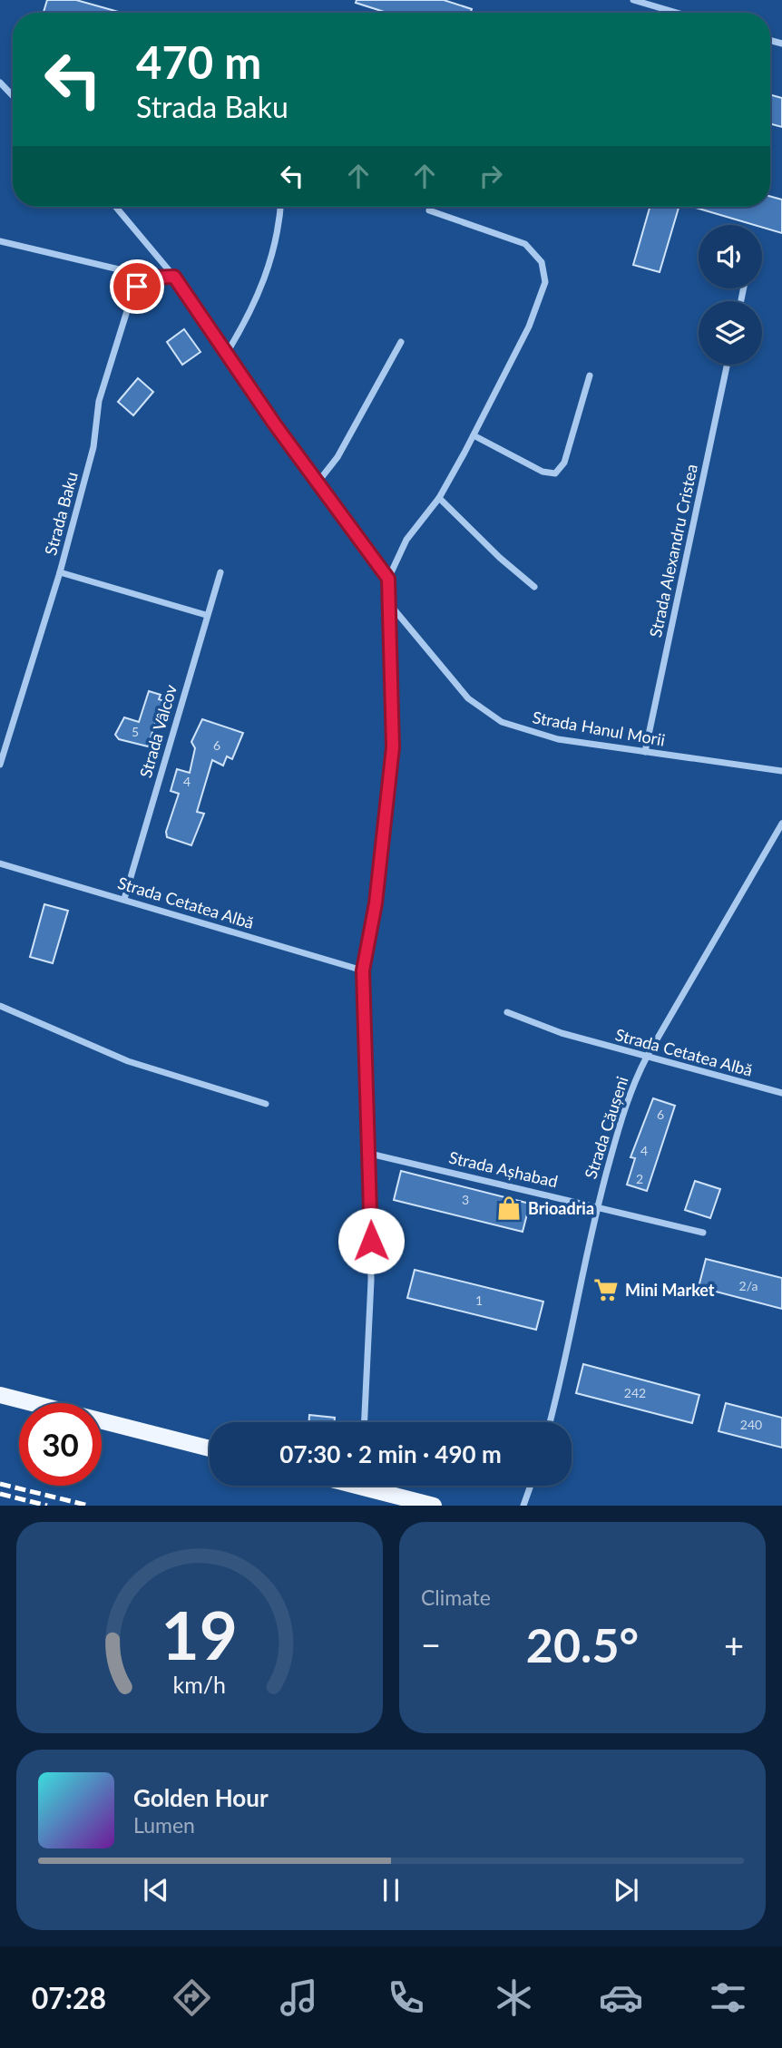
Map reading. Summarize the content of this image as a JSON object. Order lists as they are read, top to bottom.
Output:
{
  "streets": {
    "street": [
      "Strada Baku",
      "Strada Alexandru Cristea",
      "Strada Hanul Morii",
      "Strada Vâlcov",
      "Strada Cetatea Albă",
      "Strada Căușeni",
      "Strada Așhabad"
    ]
  },
  "crossings": [
    ["Strada Alexandru Cristea", "Strada Hanul Morii"],
    ["Strada Vâlcov", "Strada Cetatea Albă"],
    ["Strada Cetatea Albă", "Strada Căușeni"],
    ["Strada Căușeni", "Strada Așhabad"]
  ],
  "places": {
    "shop": ["Brioadria"],
    "supermarket": ["Mini Market"]
  },
  "house_numbers": [
    "5",
    "6",
    "4",
    "6",
    "4",
    "2",
    "3",
    "2/a",
    "1",
    "242",
    "240"
  ],
  "page": {
    "turn": ["470 m", "Strada Baku"],
    "limit": "30",
    "trip": "07:30 · 2 min · 490 m",
    "tile": "Climate",
    "heat": ["−", "20.5°", "+"],
    "song": ["Golden Hour", "Lumen"],
    "tabs": "07:28",
    "gauge": ["19", "km/h"]
  }
}
